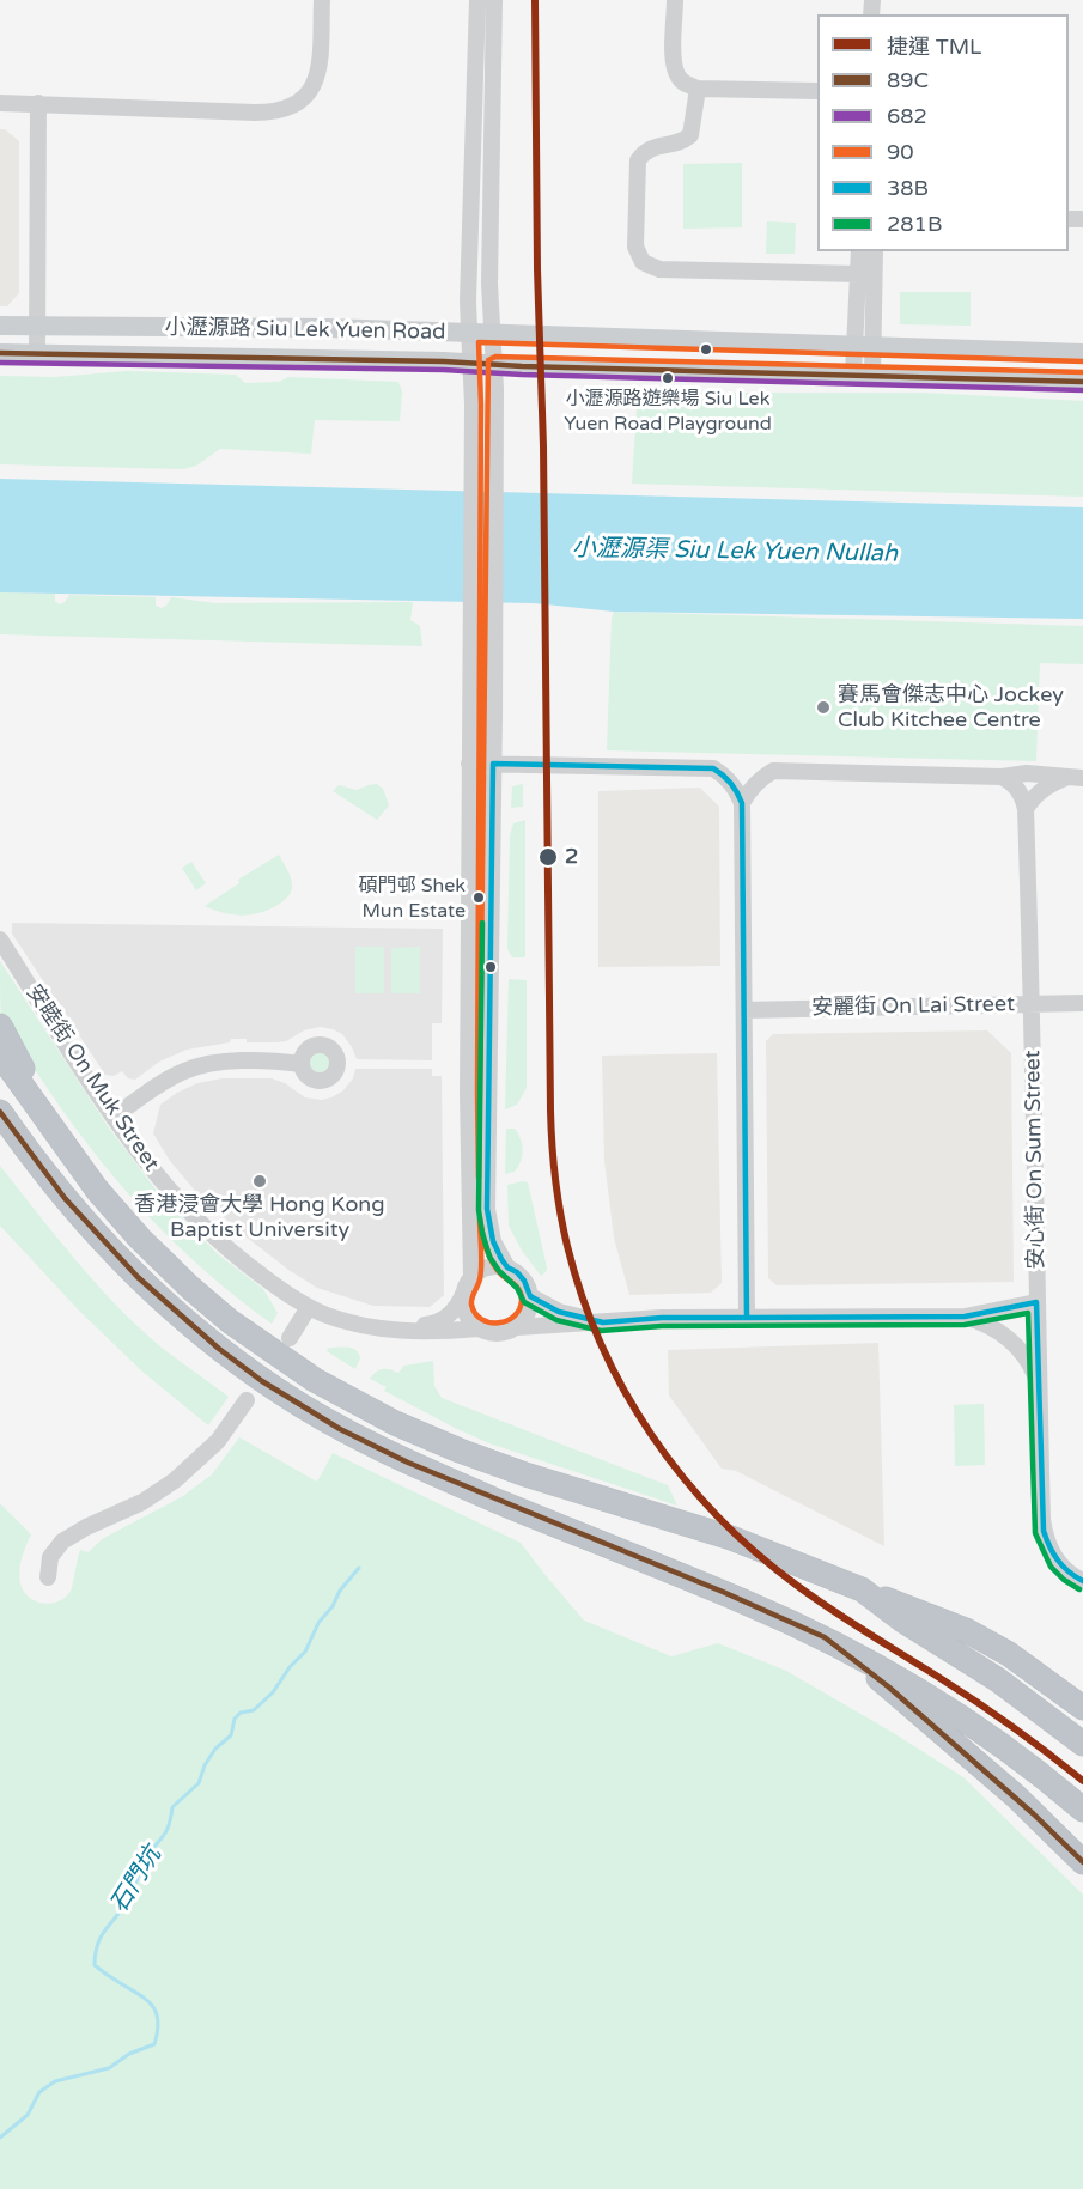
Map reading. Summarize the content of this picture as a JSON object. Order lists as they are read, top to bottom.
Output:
{
  "streets": {
    "main road": ["小瀝源路 Siu Lek Yuen Road"],
    "street": ["安麗街 On Lai Street", "安睦街 On Muk Street", "安心街 On Sum Street"]
  },
  "crossings": [
    ["安麗街 On Lai Street", "安心街 On Sum Street"]
  ],
  "water": ["小瀝源渠 Siu Lek Yuen Nullah", "石門坑"],
  "places": [
    "小瀝源路遊樂場 Siu Lek Yuen Road Playground",
    "賽馬會傑志中心 Jockey Club Kitchee Centre",
    "2",
    "碩門邨 Shek Mun Estate",
    "香港浸會大學 Hong Kong Baptist University"
  ],
  "lines": [
    "metro line TML",
    "transit line 90",
    "transit line 89C",
    "transit line 682",
    "transit line 38B",
    "transit line 281B"
  ],
  "legend": [
    "捷運 TML",
    "89C",
    "682",
    "90",
    "38B",
    "281B"
  ]
}
